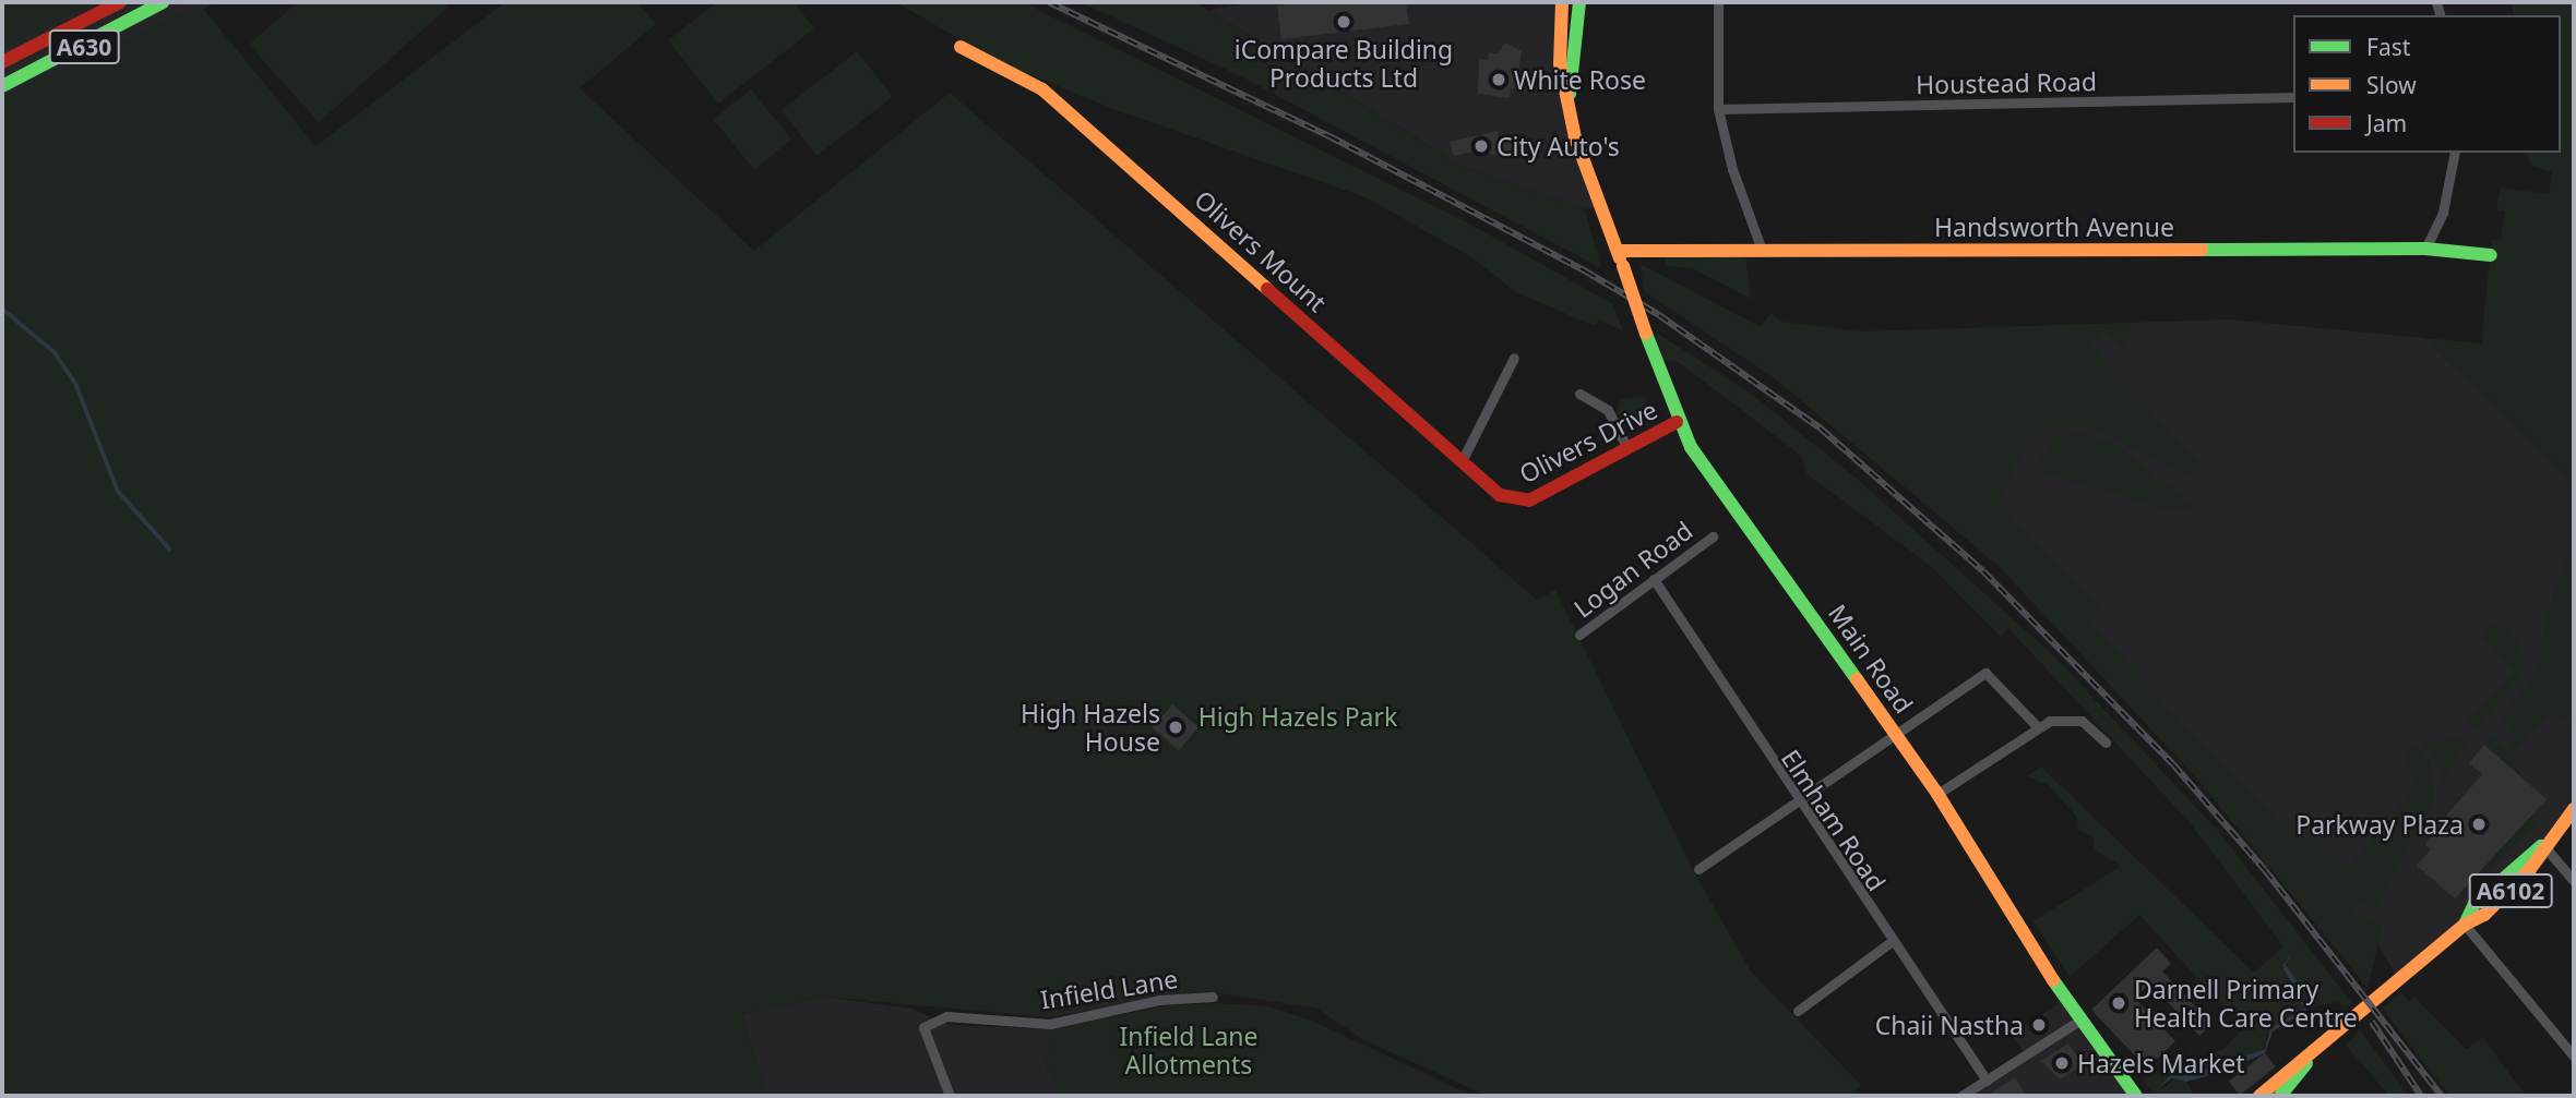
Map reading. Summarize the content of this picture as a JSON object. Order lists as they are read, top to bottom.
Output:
{
  "streets": {
    "main road": [
      "A630",
      "Handsworth Avenue",
      "Olivers Mount",
      "Olivers Drive",
      "Main Road",
      "A6102"
    ],
    "street": [
      "Houstead Road",
      "Logan Road",
      "Elmham Road",
      "Infield Lane"
    ]
  },
  "crossings": [
    ["Handsworth Avenue", "Main Road"],
    ["Olivers Mount", "Olivers Drive"],
    ["Olivers Drive", "Main Road"],
    ["Logan Road", "Elmham Road"]
  ],
  "parks": ["High Hazels Park", "Infield Lane Allotments"],
  "places": [
    "iCompare Building Products Ltd",
    "White Rose",
    "City Auto's",
    "High Hazels House",
    "Parkway Plaza",
    "Darnell Primary Health Care Centre",
    "Chaii Nastha",
    "Hazels Market"
  ],
  "legend": ["Fast", "Slow", "Jam"]
}
